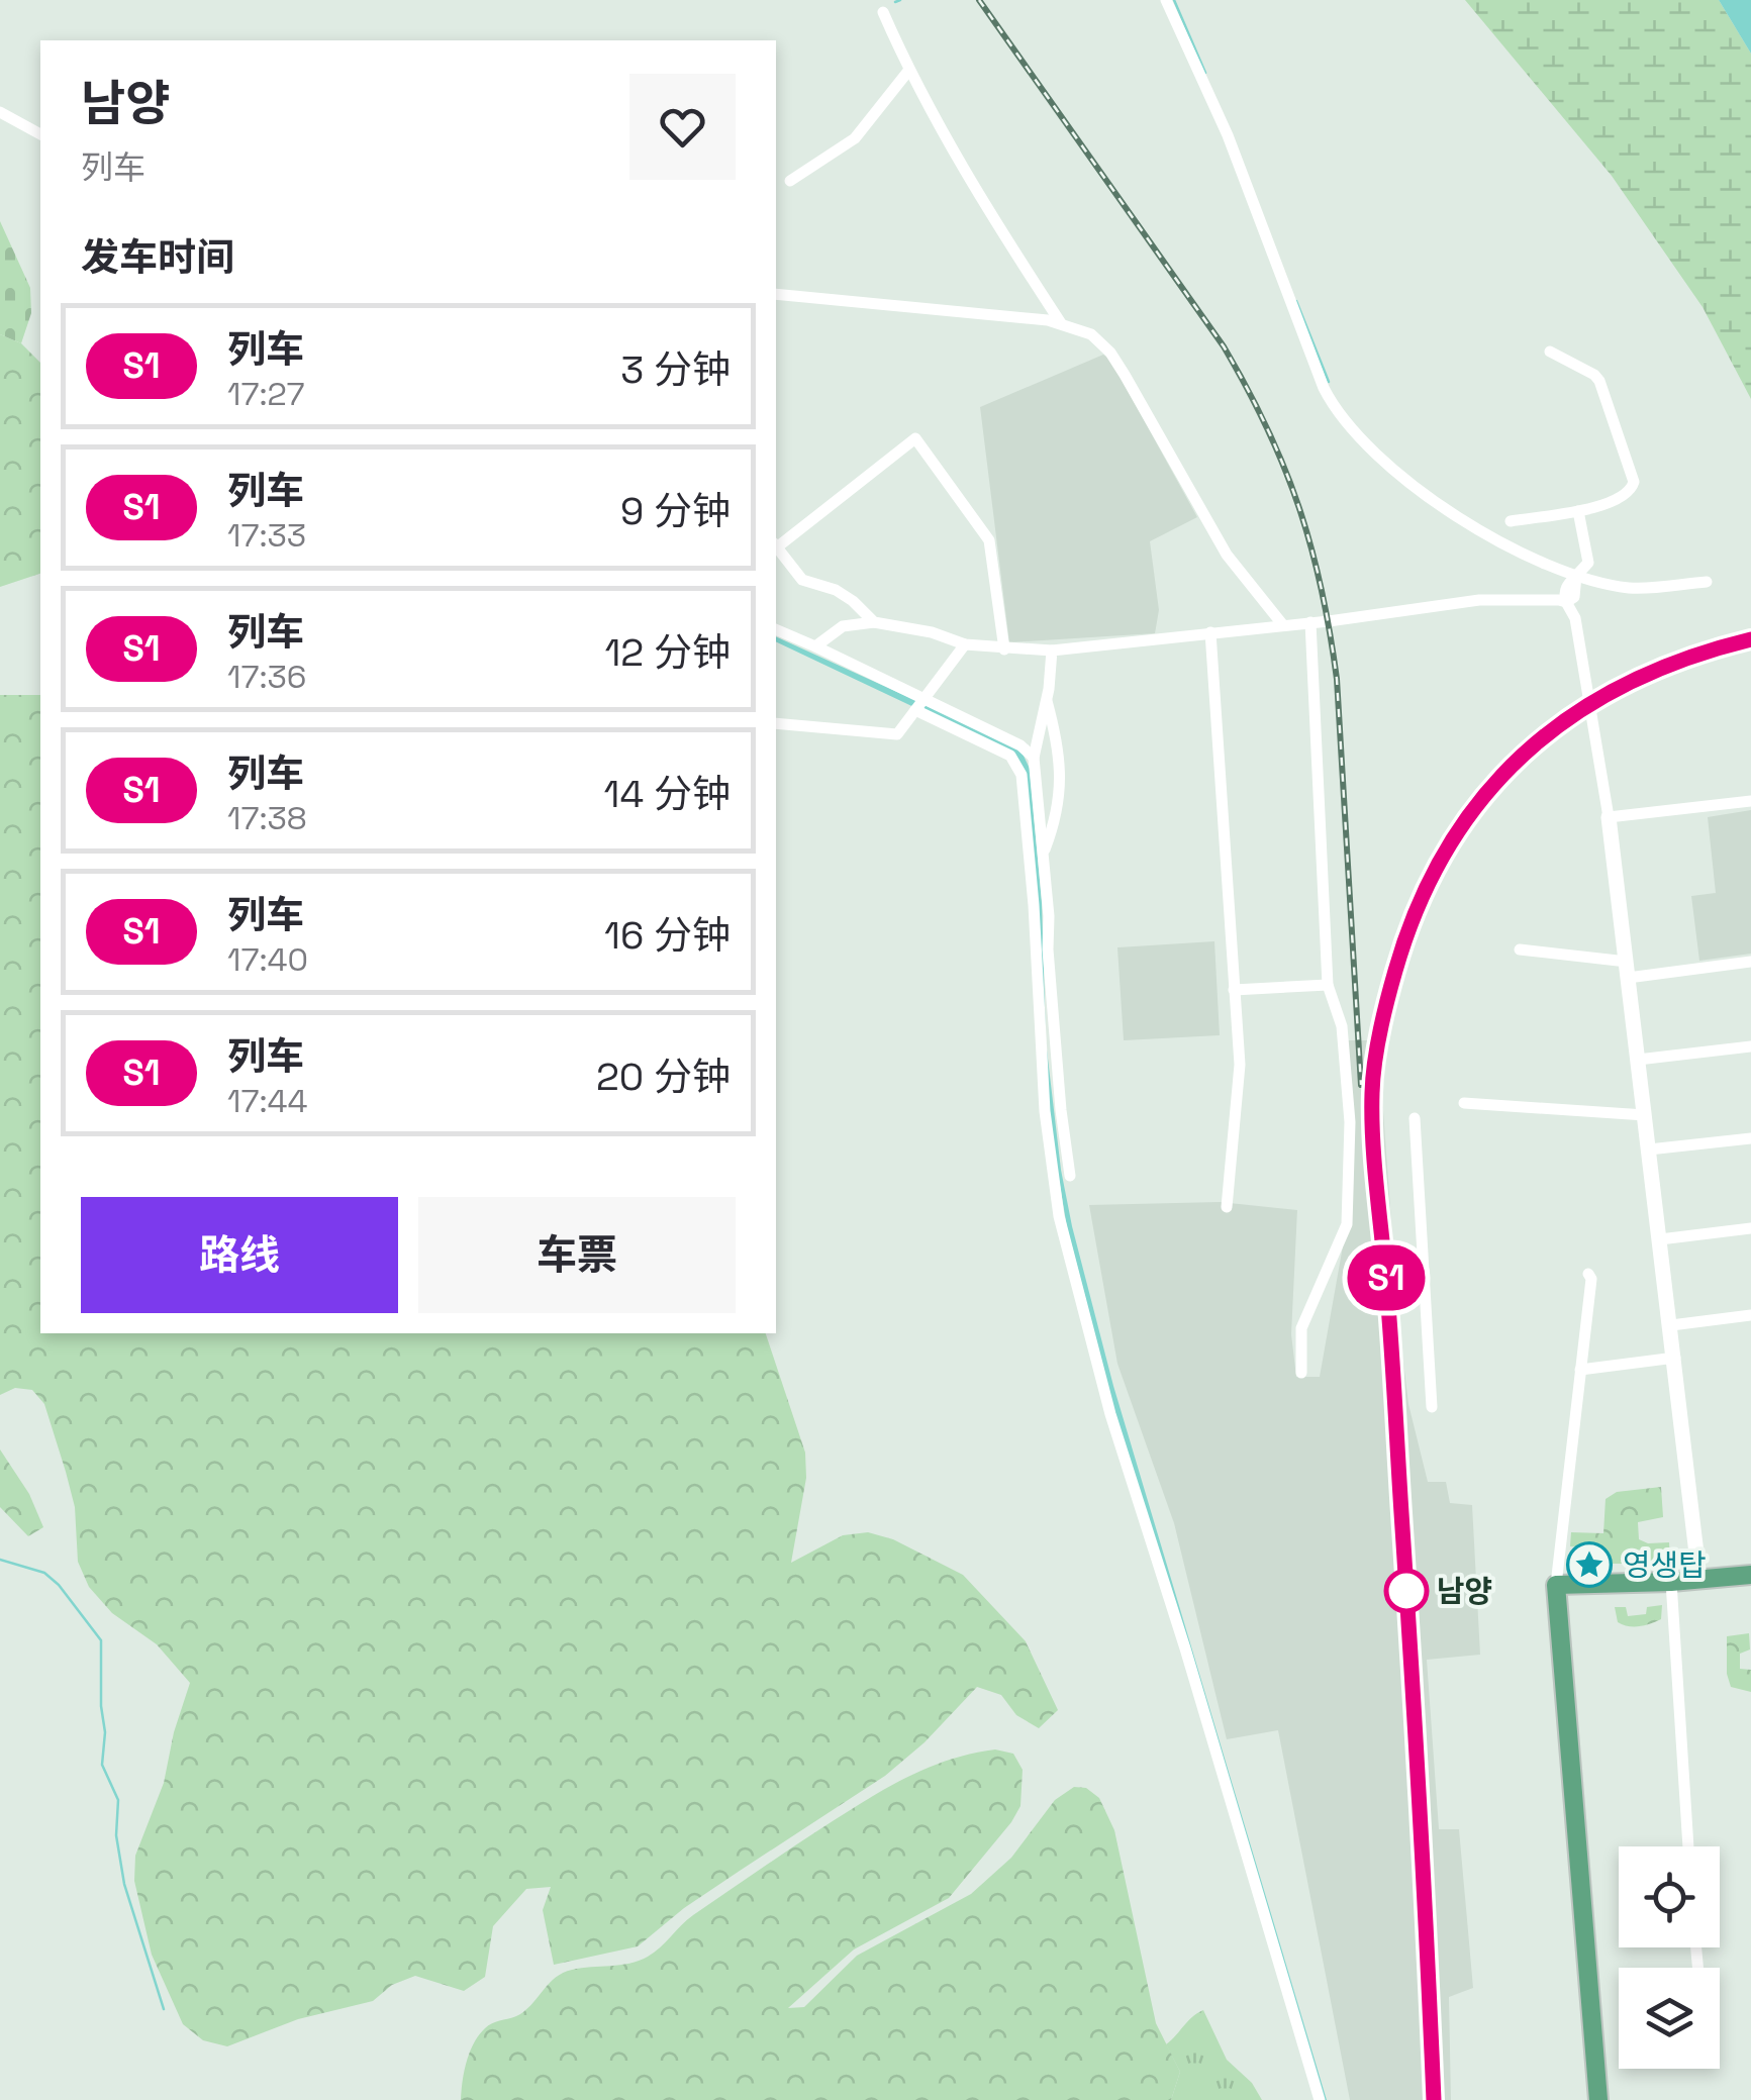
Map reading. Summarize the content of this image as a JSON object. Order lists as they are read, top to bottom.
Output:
{
  "places": {
    "place": ["영생탑"],
    "other": ["남양"]
  },
  "page": {
    "on_map": "S1",
    "heading": [
      ["남양", "列车"],
      "发车时间"
    ],
    "list": [
      {
        "mark": "S1",
        "name": "列车",
        "note": "17:27",
        "value": "3 分钟"
      },
      {
        "mark": "S1",
        "name": "列车",
        "note": "17:33",
        "value": "9 分钟"
      },
      {
        "mark": "S1",
        "name": "列车",
        "note": "17:36",
        "value": "12 分钟"
      },
      {
        "mark": "S1",
        "name": "列车",
        "note": "17:38",
        "value": "14 分钟"
      },
      {
        "mark": "S1",
        "name": "列车",
        "note": "17:40",
        "value": "16 分钟"
      },
      {
        "mark": "S1",
        "name": "列车",
        "note": "17:44",
        "value": "20 分钟"
      }
    ],
    "buttons": ["路线", "车票"]
  }
}
